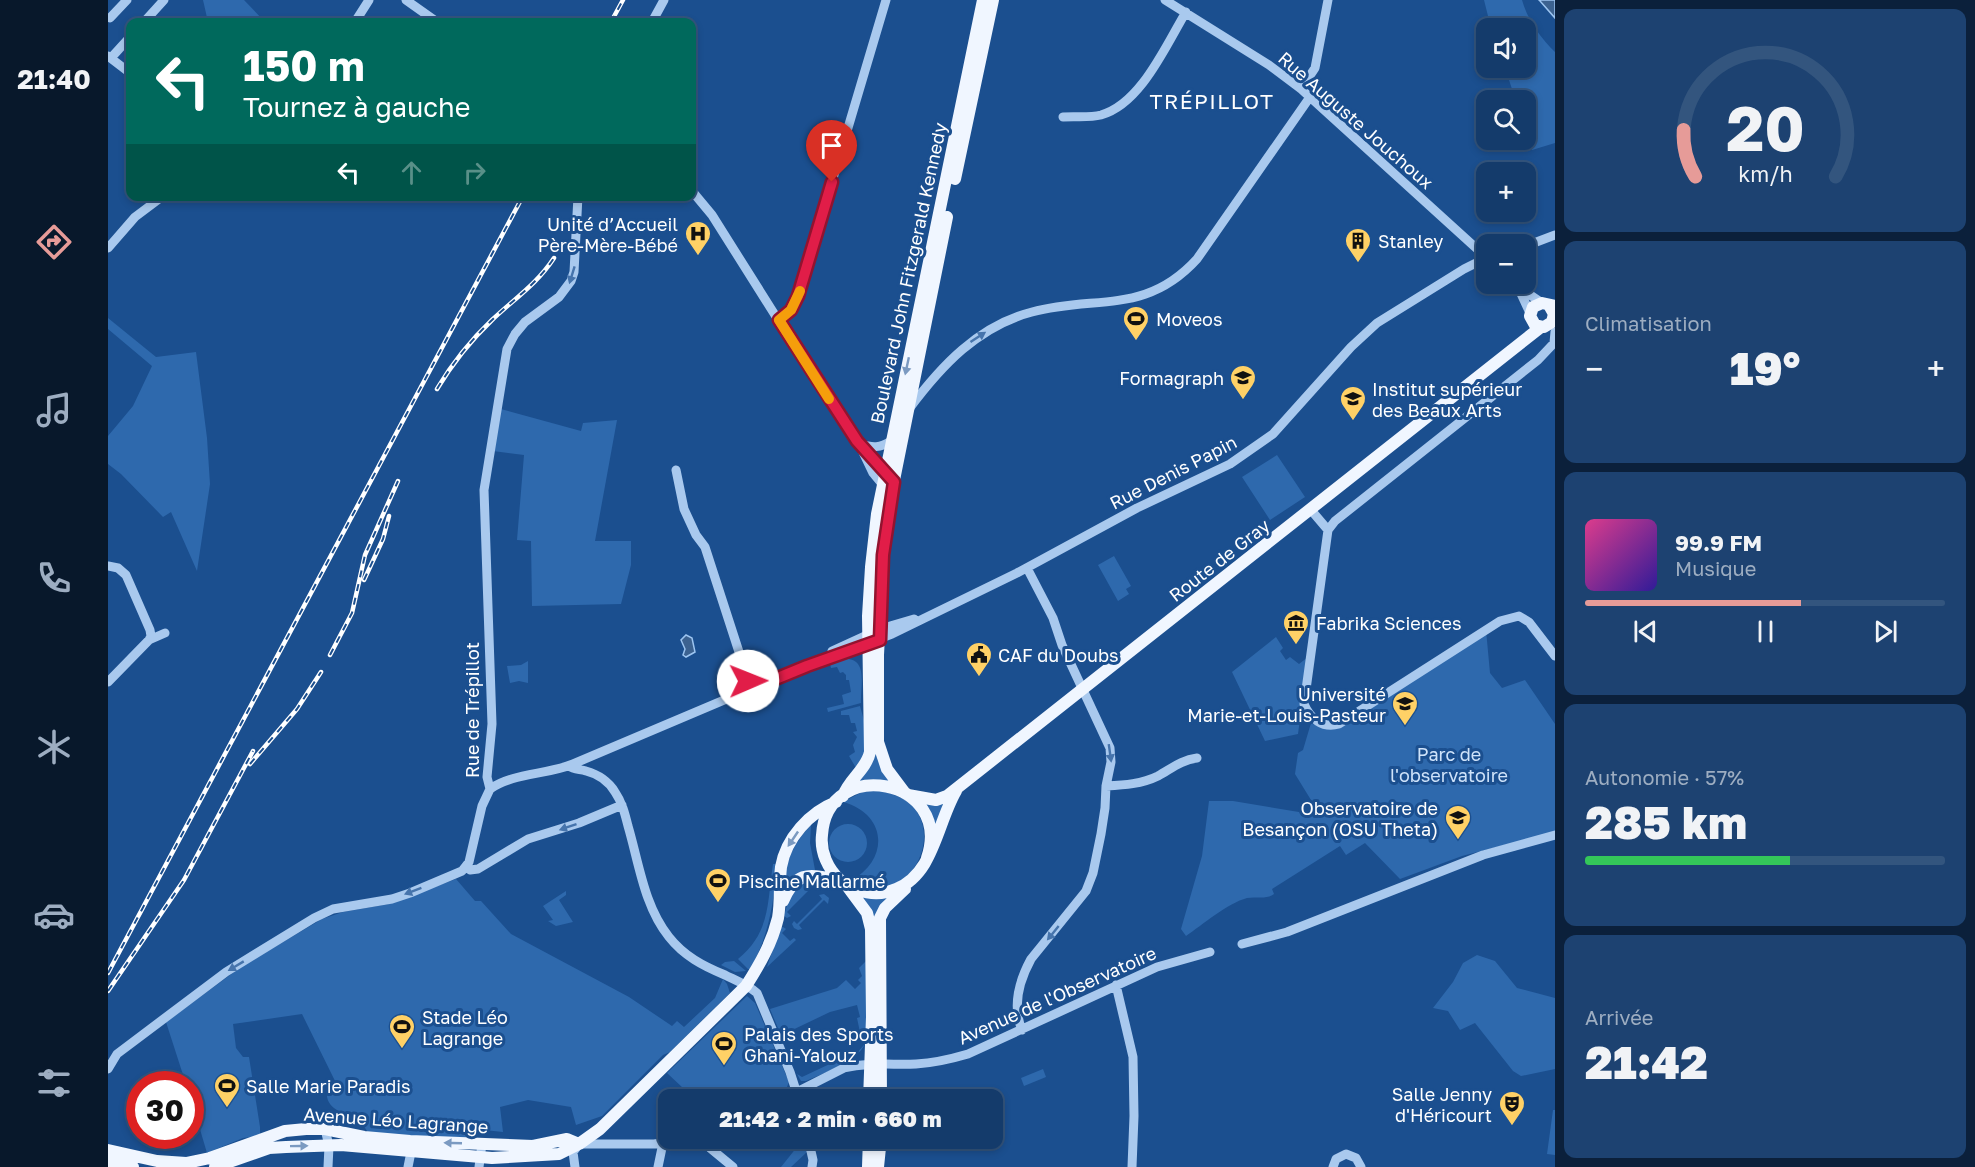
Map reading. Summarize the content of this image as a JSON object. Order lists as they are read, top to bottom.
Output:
{
  "streets": {
    "main road": ["Boulevard John Fitzgerald Kennedy", "Route de Gray", "Avenue Léo Lagrange"],
    "street": [
      "Rue Auguste Jouchoux",
      "Rue Denis Papin",
      "Rue de Trépillot",
      "Avenue de l'Observatoire"
    ]
  },
  "crossings": [
    ["Boulevard John Fitzgerald Kennedy", "Rue Denis Papin"],
    ["Boulevard John Fitzgerald Kennedy", "Route de Gray"],
    ["Rue Denis Papin", "Rue de Trépillot"]
  ],
  "one_way": ["Rue de Trépillot"],
  "districts": ["TRÉPILLOT"],
  "parks": ["Parc de l'observatoire"],
  "places": {
    "hospital": ["Unité d’Accueil Père-Mère-Bébé"],
    "building": ["Stanley"],
    "sports": [
      "Moveos",
      "Piscine Mallarmé",
      "Stade Léo Lagrange",
      "Palais des Sports Ghani-Yalouz",
      "Salle Marie Paradis"
    ],
    "school or university": [
      "Formagraph",
      "Institut supérieur des Beaux Arts",
      "Université Marie-et-Louis-Pasteur",
      "Observatoire de Besançon (OSU Theta)"
    ],
    "museum": ["Fabrika Sciences"],
    "public building": ["CAF du Doubs"],
    "theatre": ["Salle Jenny d'Héricourt"]
  },
  "page": {
    "tabs": "21:40",
    "map_buttons": ["+", "−"],
    "turn": ["150 m", "Tournez à gauche"],
    "tile": [
      "Climatisation",
      ["Autonomie · 57%", "285 km"],
      ["Arrivée", "21:42"]
    ],
    "heat": ["−", "19°", "+"],
    "song": ["99.9 FM", "Musique"],
    "limit": "30",
    "trip": "21:42 · 2 min · 660 m",
    "gauge": ["20", "km/h"]
  }
}
